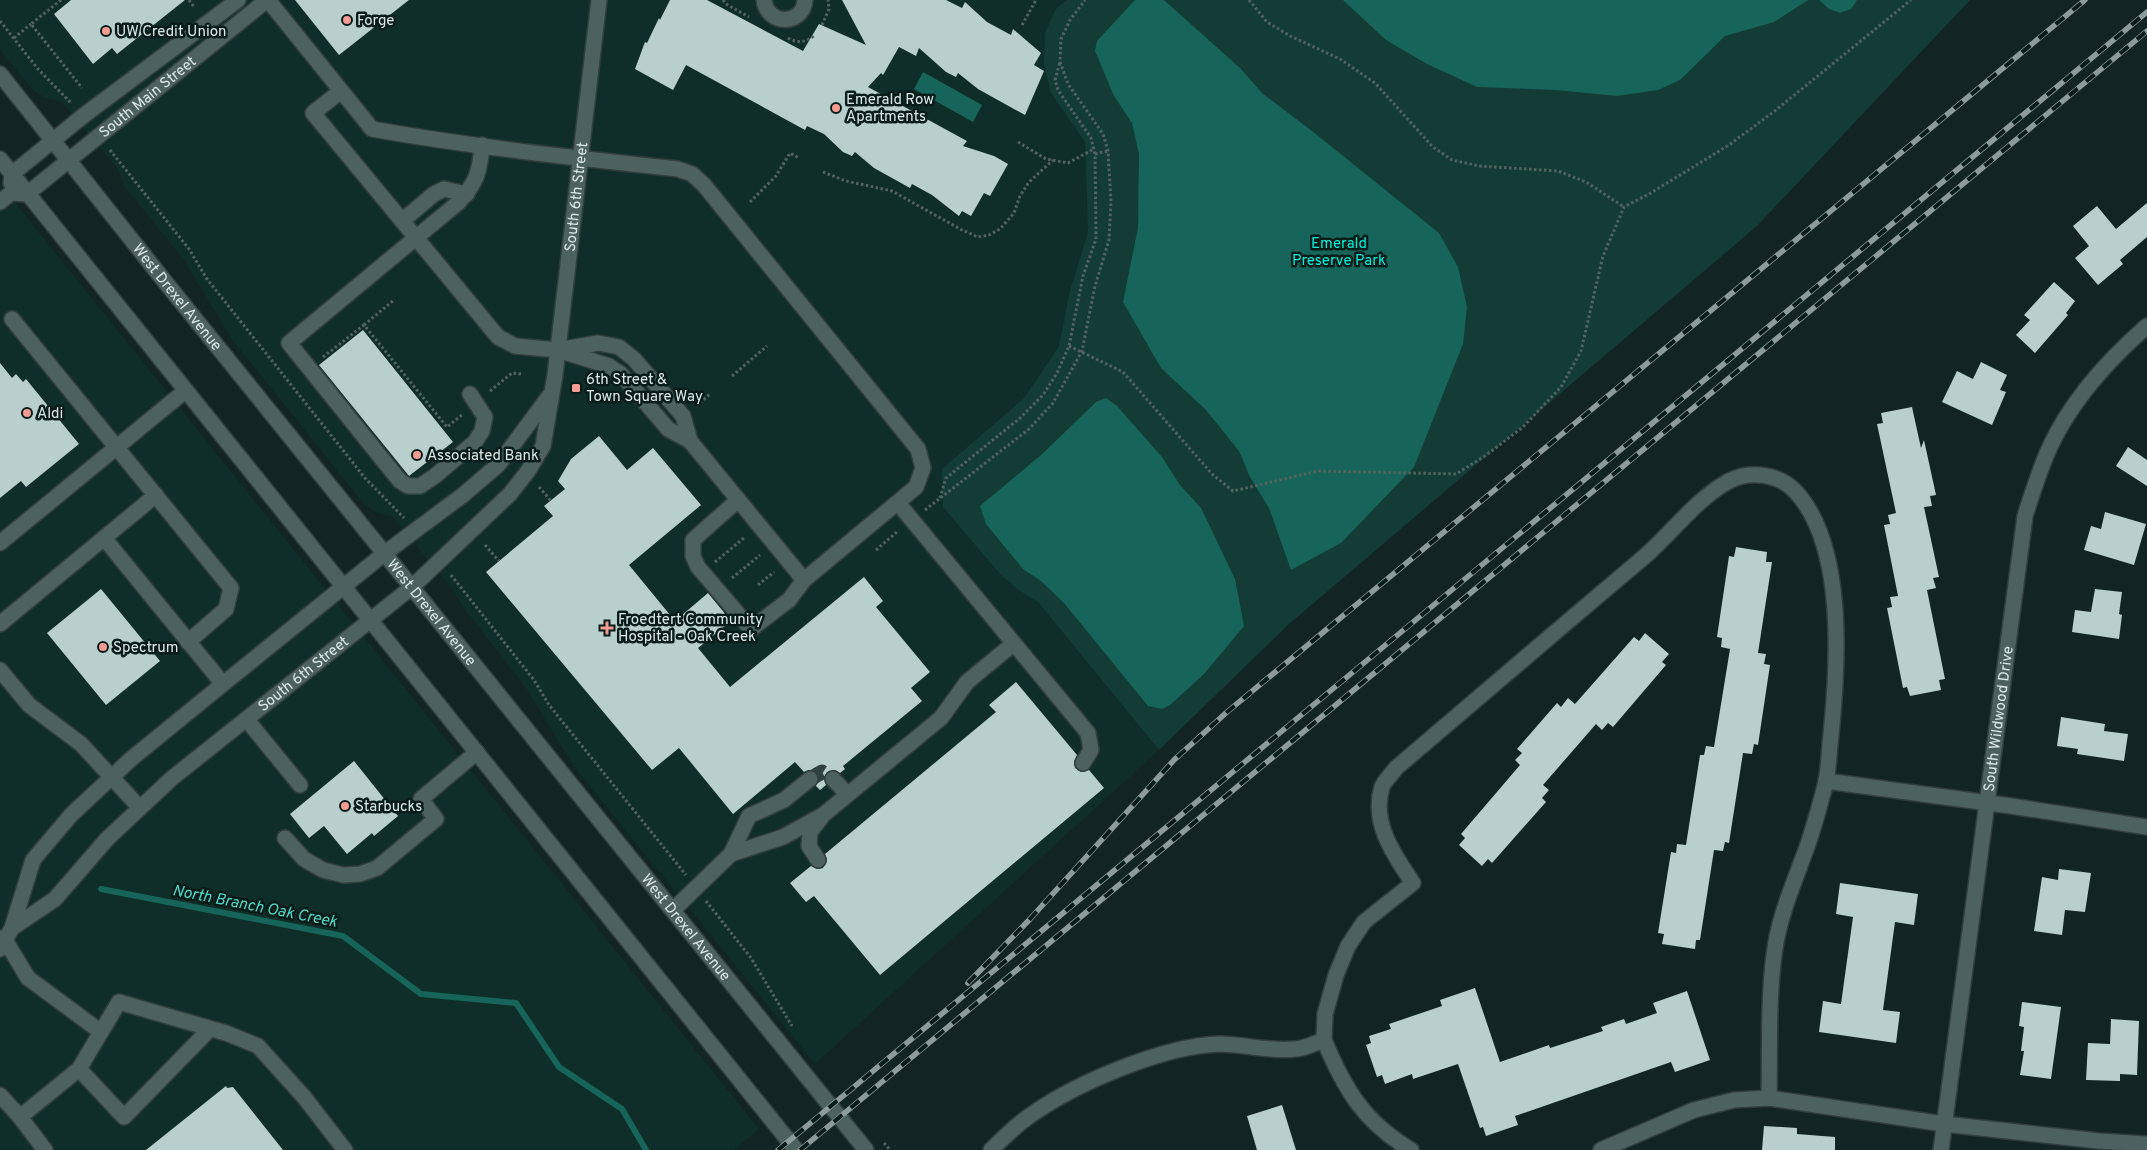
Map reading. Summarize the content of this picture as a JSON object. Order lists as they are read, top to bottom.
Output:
{
  "streets": {
    "street": [
      "South Main Street",
      "South 6th Street",
      "West Drexel Avenue",
      "South Wildwood Drive"
    ]
  },
  "crossings": [
    ["South Main Street", "West Drexel Avenue"],
    ["South 6th Street", "West Drexel Avenue"]
  ],
  "water": ["North Branch Oak Creek"],
  "parks": ["Emerald Preserve Park"],
  "places": {
    "other": [
      "Forge",
      "UW Credit Union",
      "Emerald Row Apartments",
      "Aldi",
      "Associated Bank",
      "Spectrum",
      "Starbucks"
    ],
    "transit": ["6th Street & Town Square Way"],
    "health": ["Froedtert Community Hospital - Oak Creek"]
  }
}
